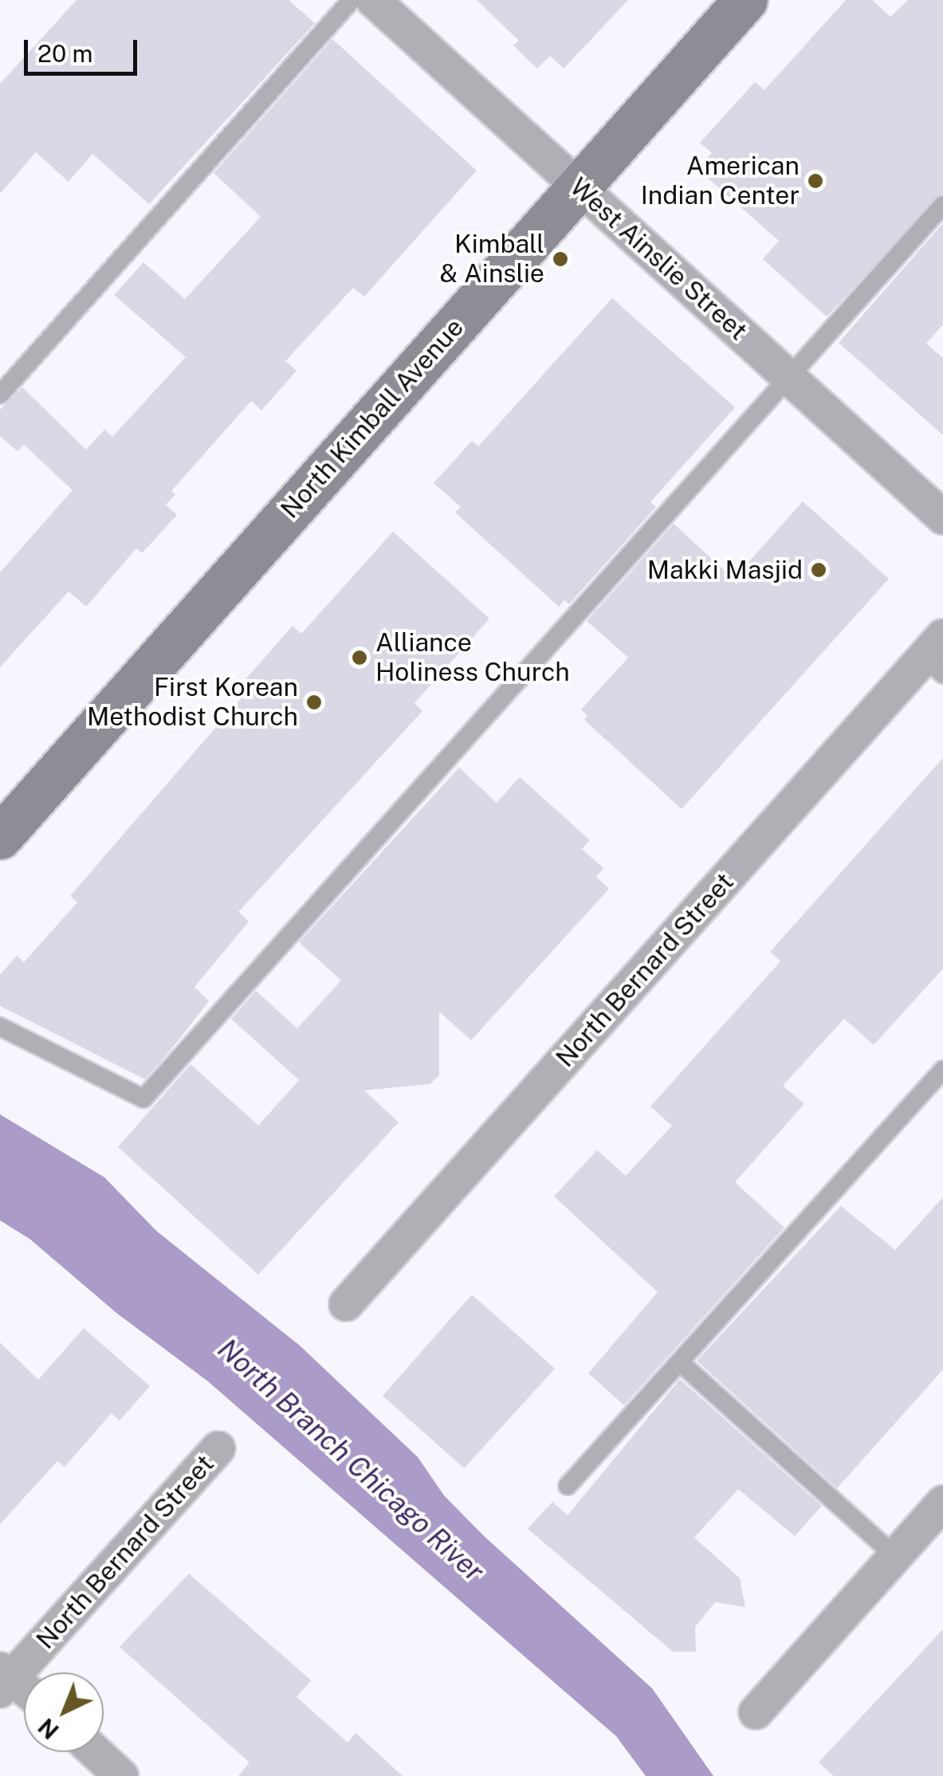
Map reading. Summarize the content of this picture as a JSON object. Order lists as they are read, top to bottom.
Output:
{
  "streets": {
    "street": ["West Ainslie Street", "North Kimball Avenue", "North Bernard Street"]
  },
  "crossings": [
    ["West Ainslie Street", "North Kimball Avenue"]
  ],
  "water": ["North Branch Chicago River"],
  "places": [
    "American Indian Center",
    "Kimball & Ainslie",
    "Makki Masjid",
    "Alliance Holiness Church",
    "First Korean Methodist Church"
  ],
  "scale_bar": "20 m",
  "north": "bottom left"
}
